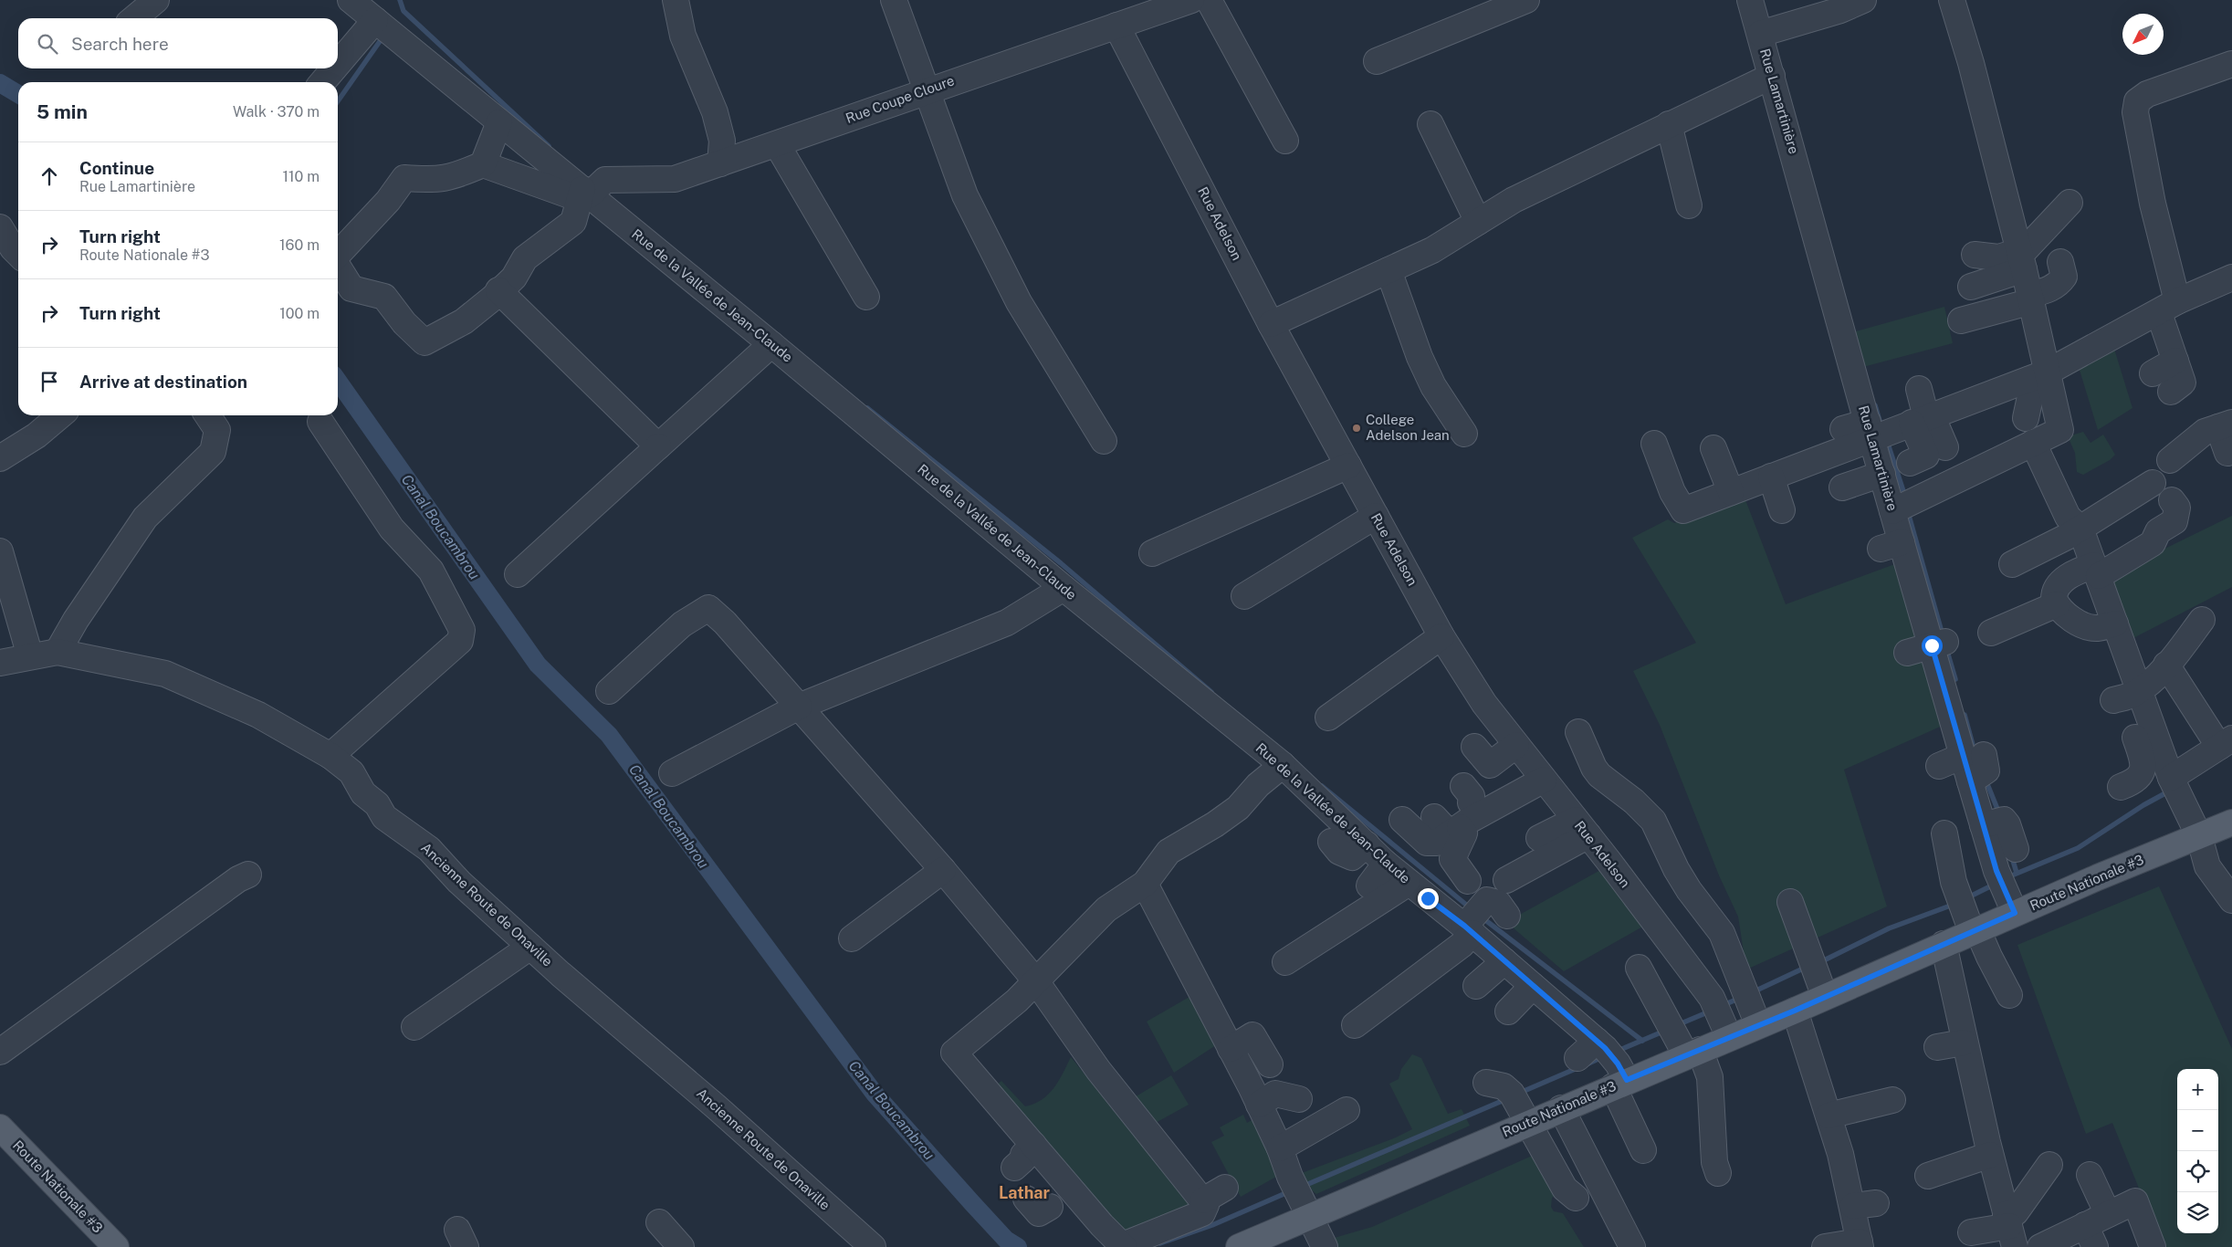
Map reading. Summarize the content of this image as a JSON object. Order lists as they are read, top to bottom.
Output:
{
  "streets": {
    "main road": ["Route Nationale #3"],
    "street": [
      "Rue Coupe Cloure",
      "Rue Lamartinière",
      "Rue Adelson",
      "Rue de la Vallée de Jean-Claude",
      "Ancienne Route de Onaville"
    ]
  },
  "crossings": [
    ["Rue Coupe Cloure", "Rue Adelson"],
    ["Rue Coupe Cloure", "Rue de la Vallée de Jean-Claude"],
    ["Rue Lamartinière", "Route Nationale #3"],
    ["Rue Adelson", "Route Nationale #3"],
    ["Rue de la Vallée de Jean-Claude", "Route Nationale #3"]
  ],
  "districts": ["Lathar"],
  "water": ["Canal Boucambrou"],
  "places": ["College Adelson Jean"],
  "north": "bottom left",
  "page": {
    "search": "Search here",
    "heading": ["5 min", "Walk · 370 m"],
    "list": [
      ["Continue", "Rue Lamartinière", "110 m"],
      ["Turn right", "Route Nationale #3", "160 m"],
      ["Turn right", "100 m"],
      "Arrive at destination"
    ],
    "map_buttons": ["+", "−"]
  }
}
